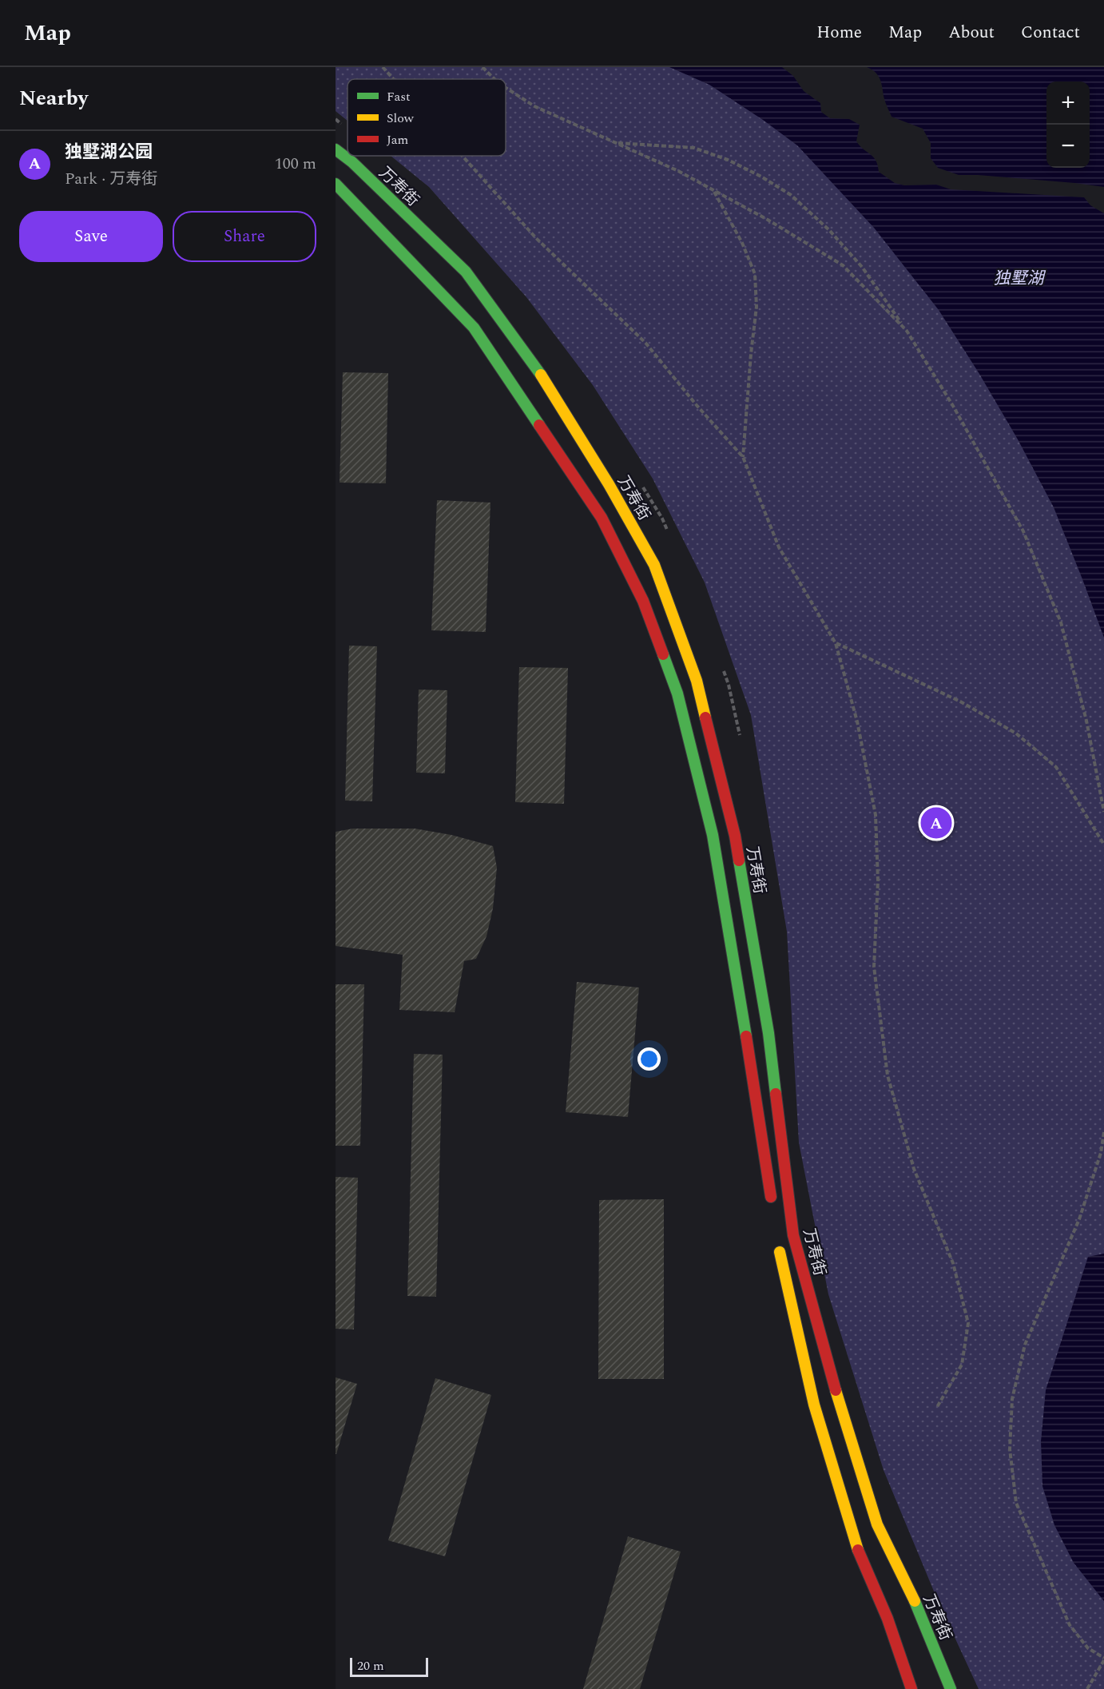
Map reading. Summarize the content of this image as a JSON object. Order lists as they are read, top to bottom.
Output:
{
  "streets": {
    "street": ["万寿街"]
  },
  "water": ["独墅湖"],
  "legend": ["Fast", "Slow", "Jam"],
  "scale_bar": "20 m",
  "page": {
    "header": "Map",
    "nav": [
      "Home",
      "Map",
      "About",
      "Contact"
    ],
    "heading": "Nearby",
    "map_buttons": ["+", "−"],
    "list": [
      {
        "mark": "A",
        "name": "独墅湖公园",
        "note": "Park · 万寿街",
        "value": "100 m"
      }
    ],
    "buttons": ["Save", "Share"],
    "pins": "A",
    "scale": "20 m"
  }
}
